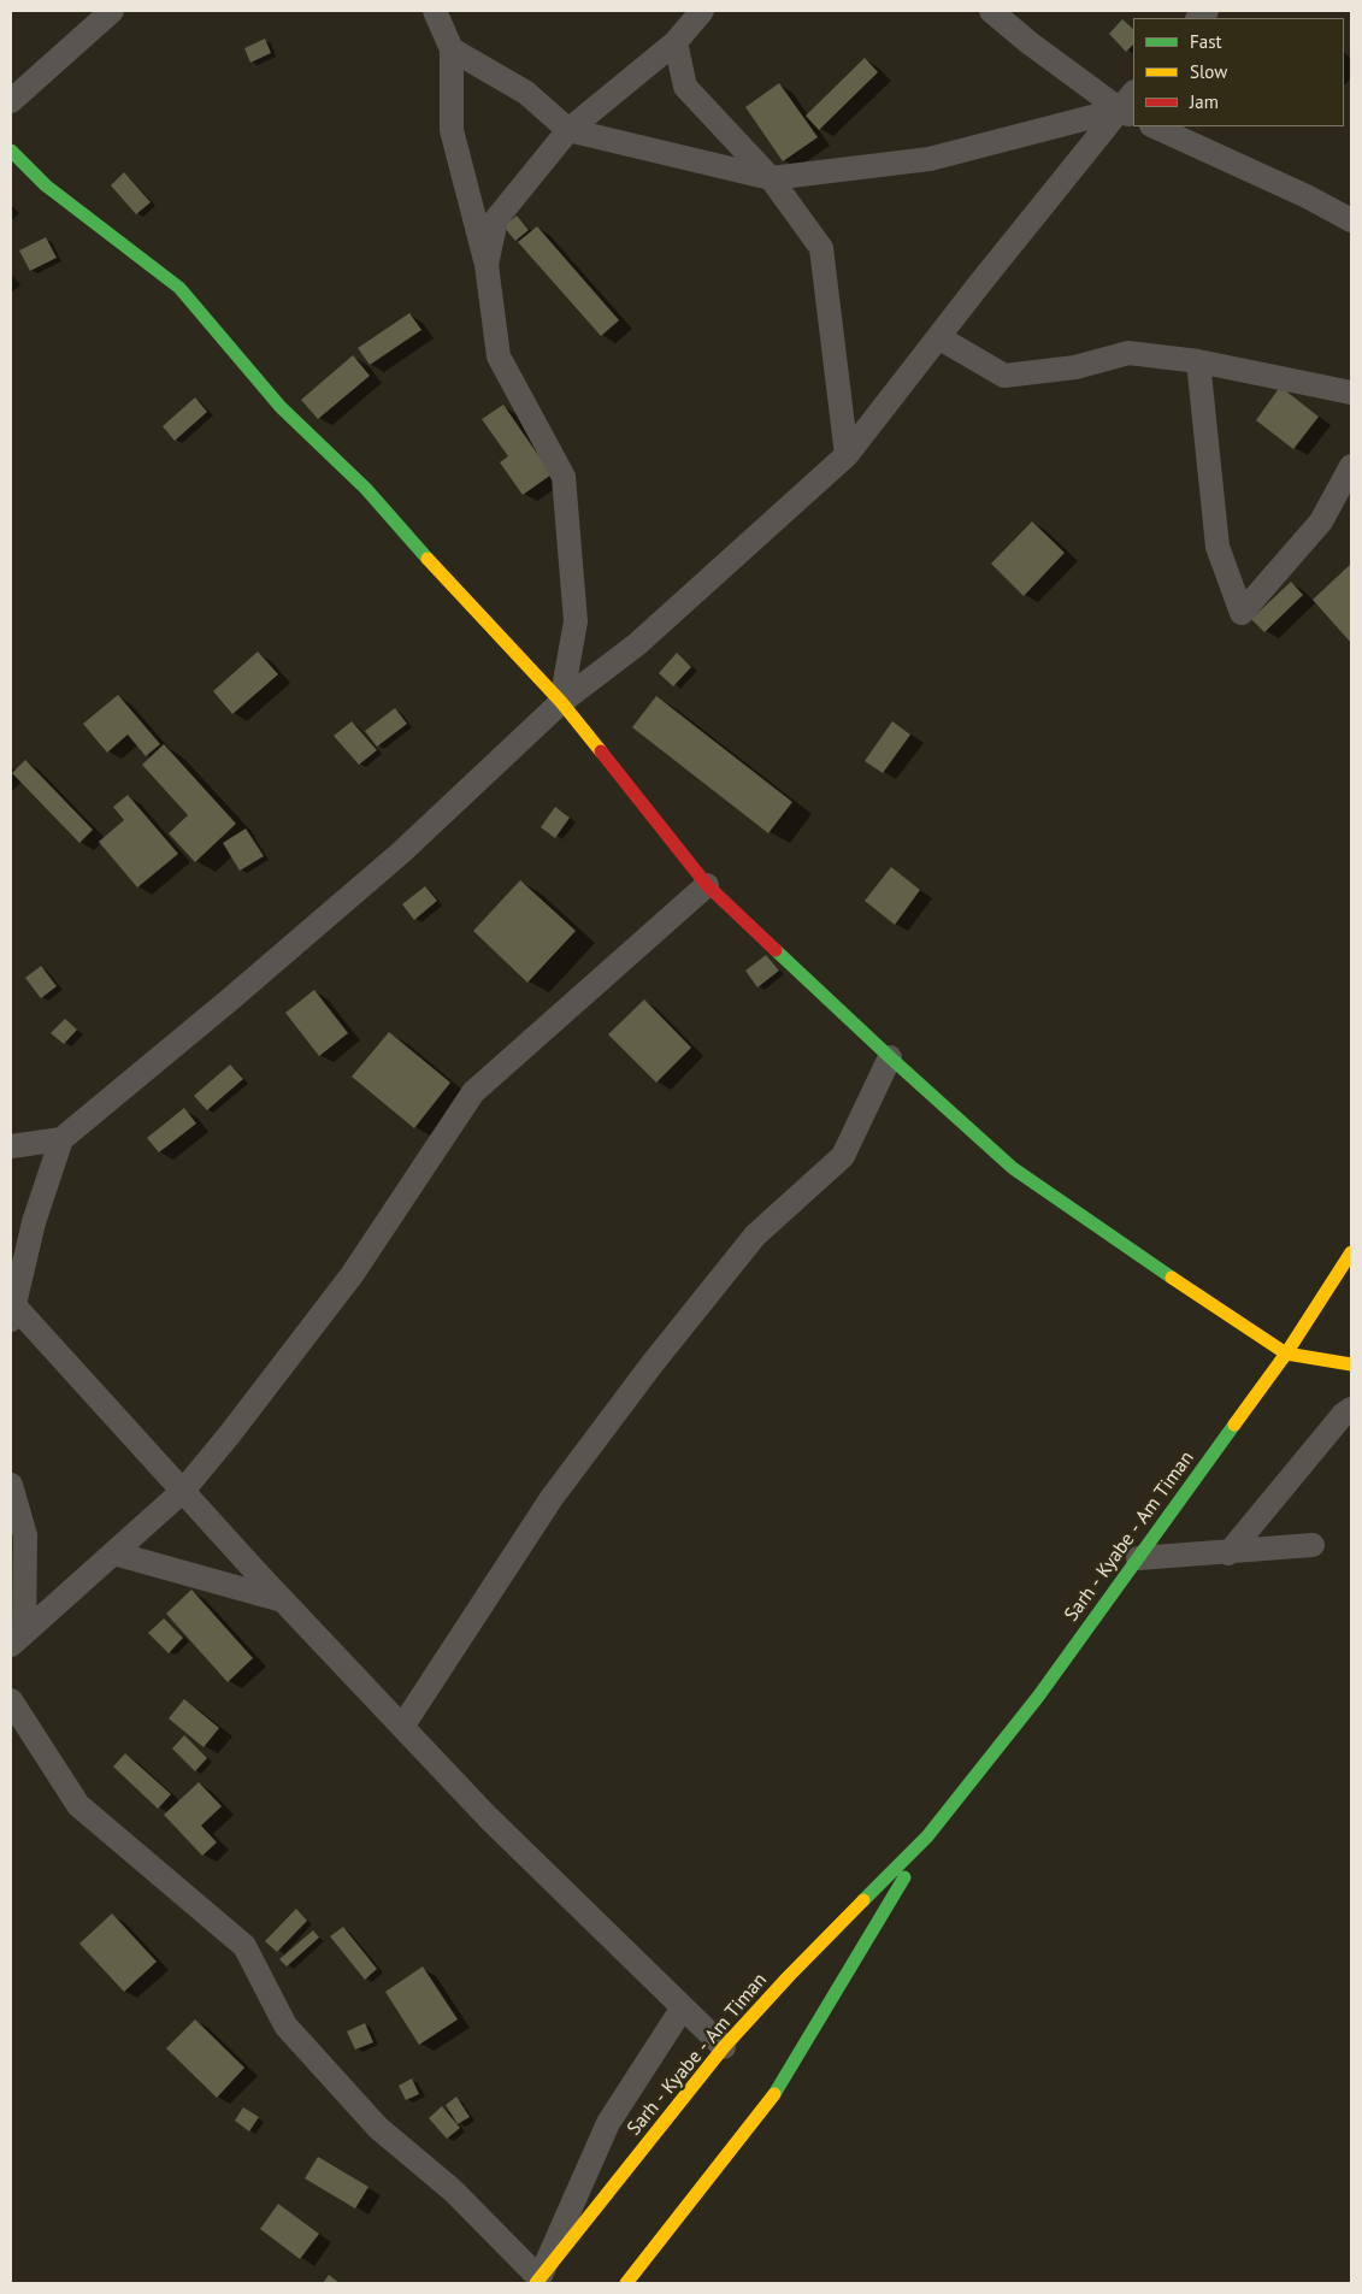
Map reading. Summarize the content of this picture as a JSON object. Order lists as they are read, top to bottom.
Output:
{
  "streets": {
    "main road": ["Sarh - Kyabe - Am Timan"]
  },
  "legend": ["Fast", "Slow", "Jam"]
}
